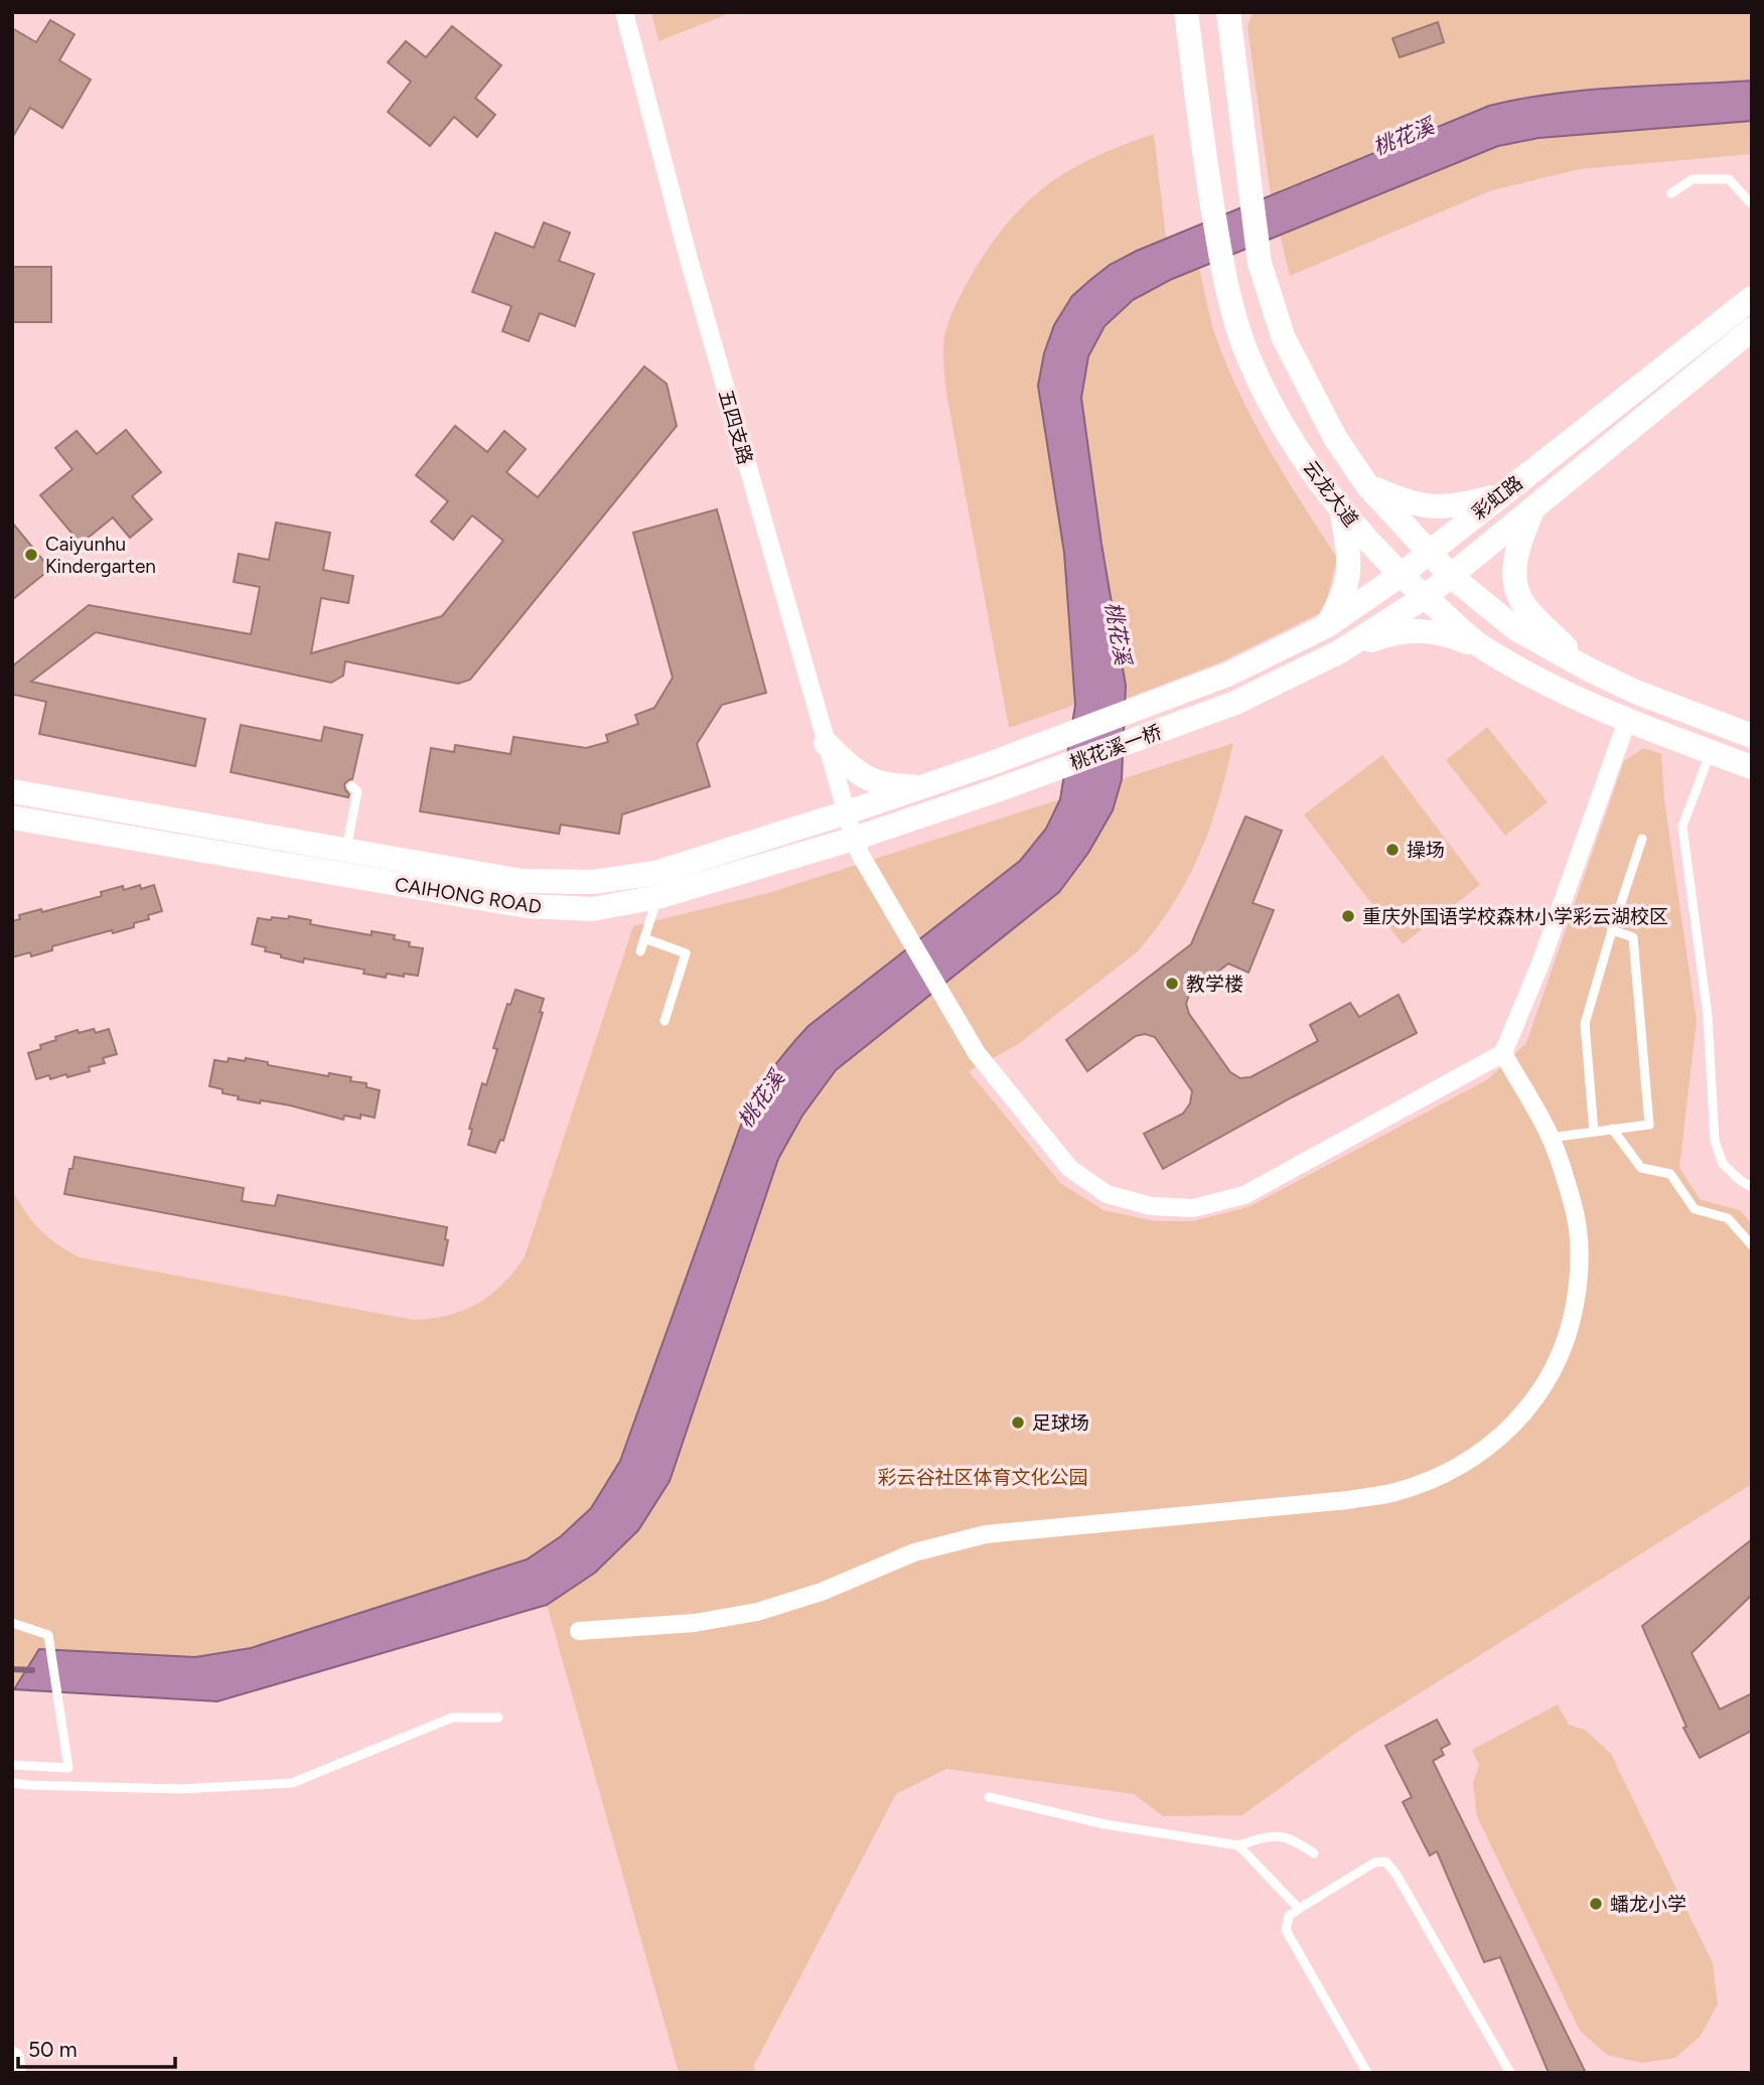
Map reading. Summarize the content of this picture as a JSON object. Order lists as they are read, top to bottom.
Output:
{
  "streets": {
    "main road": [
      "云龙大道",
      "彩虹路",
      "桃花溪一桥",
      "CAIHONG ROAD"
    ],
    "street": ["五四支路"]
  },
  "crossings": [
    ["五四支路", "CAIHONG ROAD"],
    ["云龙大道", "彩虹路"],
    ["彩虹路", "桃花溪一桥"],
    ["桃花溪一桥", "CAIHONG ROAD"]
  ],
  "water": ["桃花溪"],
  "parks": ["彩云谷社区体育文化公园"],
  "places": [
    "Caiyunhu Kindergarten",
    "操场",
    "重庆外国语学校森林小学彩云湖校区",
    "教学楼",
    "足球场",
    "蟠龙小学"
  ],
  "scale_bar": "50 m"
}
